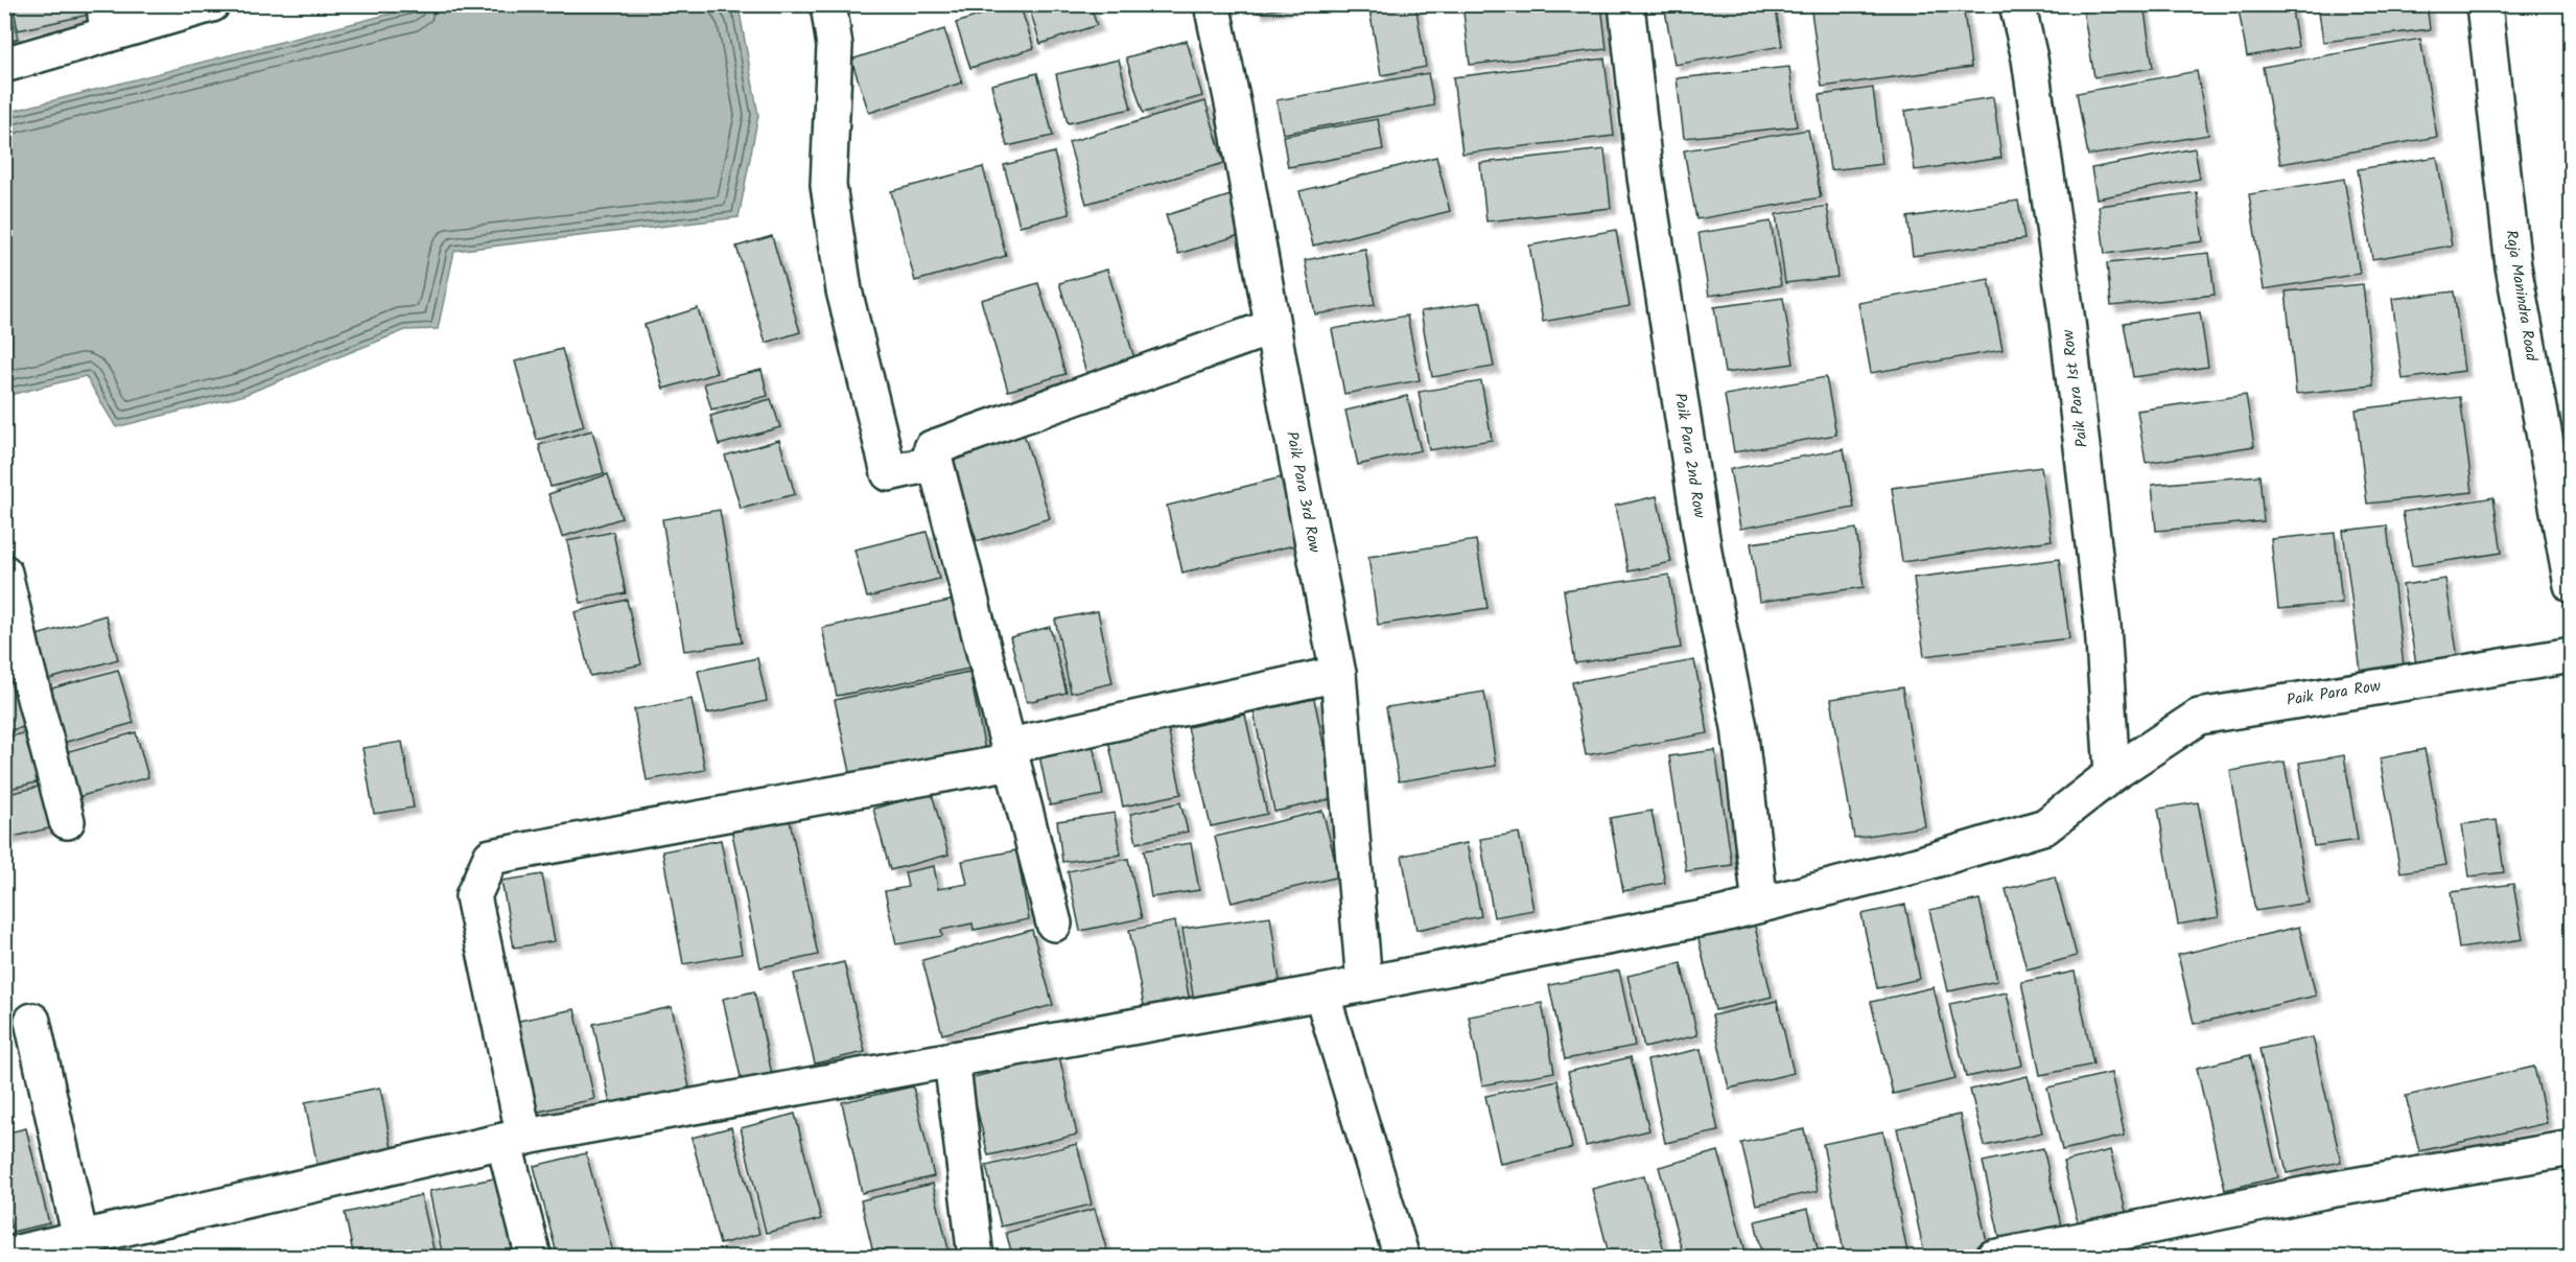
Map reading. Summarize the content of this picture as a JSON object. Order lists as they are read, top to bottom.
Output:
{
  "streets": {
    "street": [
      "Raja Manindra Road",
      "Paik Para 1st Row",
      "Paik Para 2nd Row",
      "Paik Para 3rd Row",
      "Paik Para Row"
    ]
  },
  "crossings": [
    ["Paik Para 1st Row", "Paik Para Row"],
    ["Paik Para 2nd Row", "Paik Para Row"],
    ["Paik Para 3rd Row", "Paik Para Row"]
  ]
}
